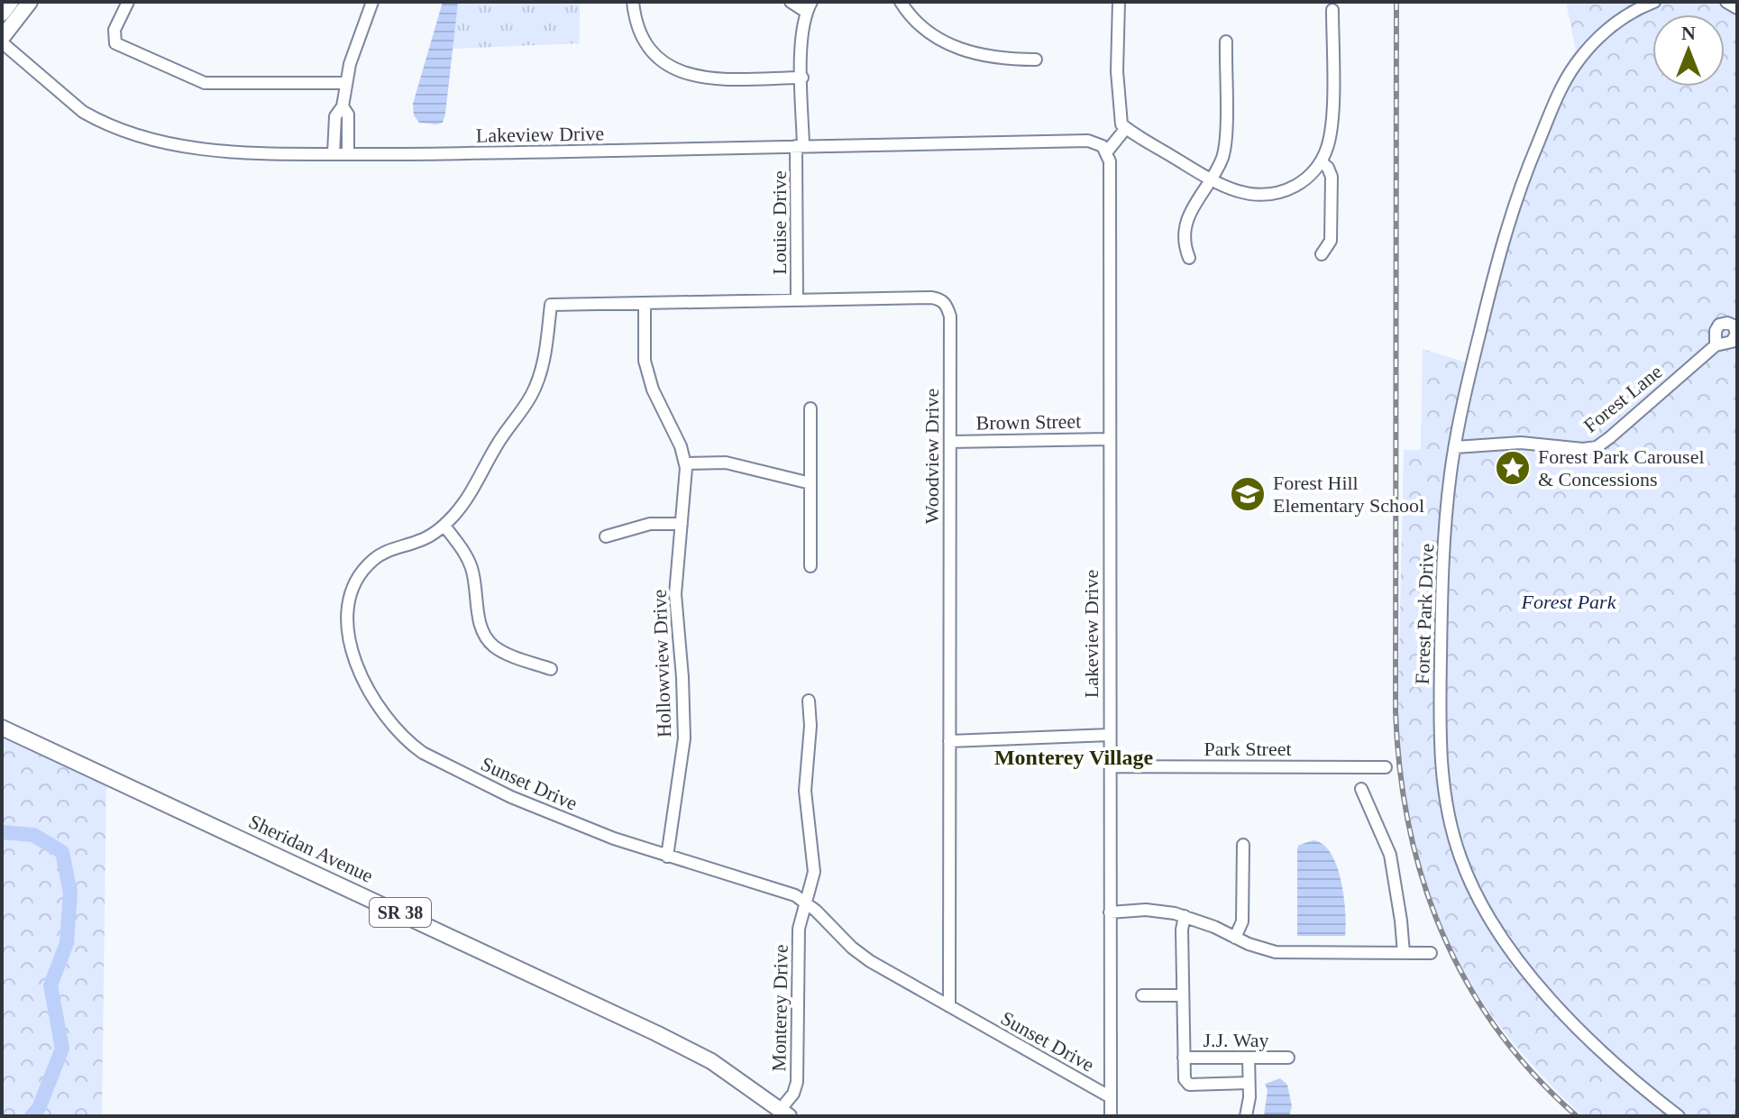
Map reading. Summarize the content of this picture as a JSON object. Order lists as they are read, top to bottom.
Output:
{
  "streets": {
    "main road": ["Sheridan Avenue", "SR 38"],
    "street": [
      "Lakeview Drive",
      "Louise Drive",
      "Forest Lane",
      "Brown Street",
      "Woodview Drive",
      "Forest Park Drive",
      "Hollowview Drive",
      "Park Street",
      "Sunset Drive",
      "Monterey Drive",
      "J.J. Way"
    ]
  },
  "crossings": [
    ["Lakeview Drive", "Louise Drive"],
    ["Lakeview Drive", "Brown Street"],
    ["Lakeview Drive", "Park Street"],
    ["Lakeview Drive", "Sunset Drive"],
    ["Louise Drive", "Woodview Drive"],
    ["Forest Lane", "Forest Park Drive"],
    ["Brown Street", "Woodview Drive"],
    ["Woodview Drive", "Hollowview Drive"],
    ["Woodview Drive", "Sunset Drive"],
    ["Hollowview Drive", "Sunset Drive"],
    ["Sunset Drive", "Monterey Drive"],
    ["Sheridan Avenue", "Monterey Drive"]
  ],
  "districts": ["Monterey Village"],
  "parks": ["Forest Park"],
  "places": {
    "place": ["Forest Park Carousel & Concessions"],
    "school or university": ["Forest Hill Elementary School"]
  },
  "north": "top"
}
